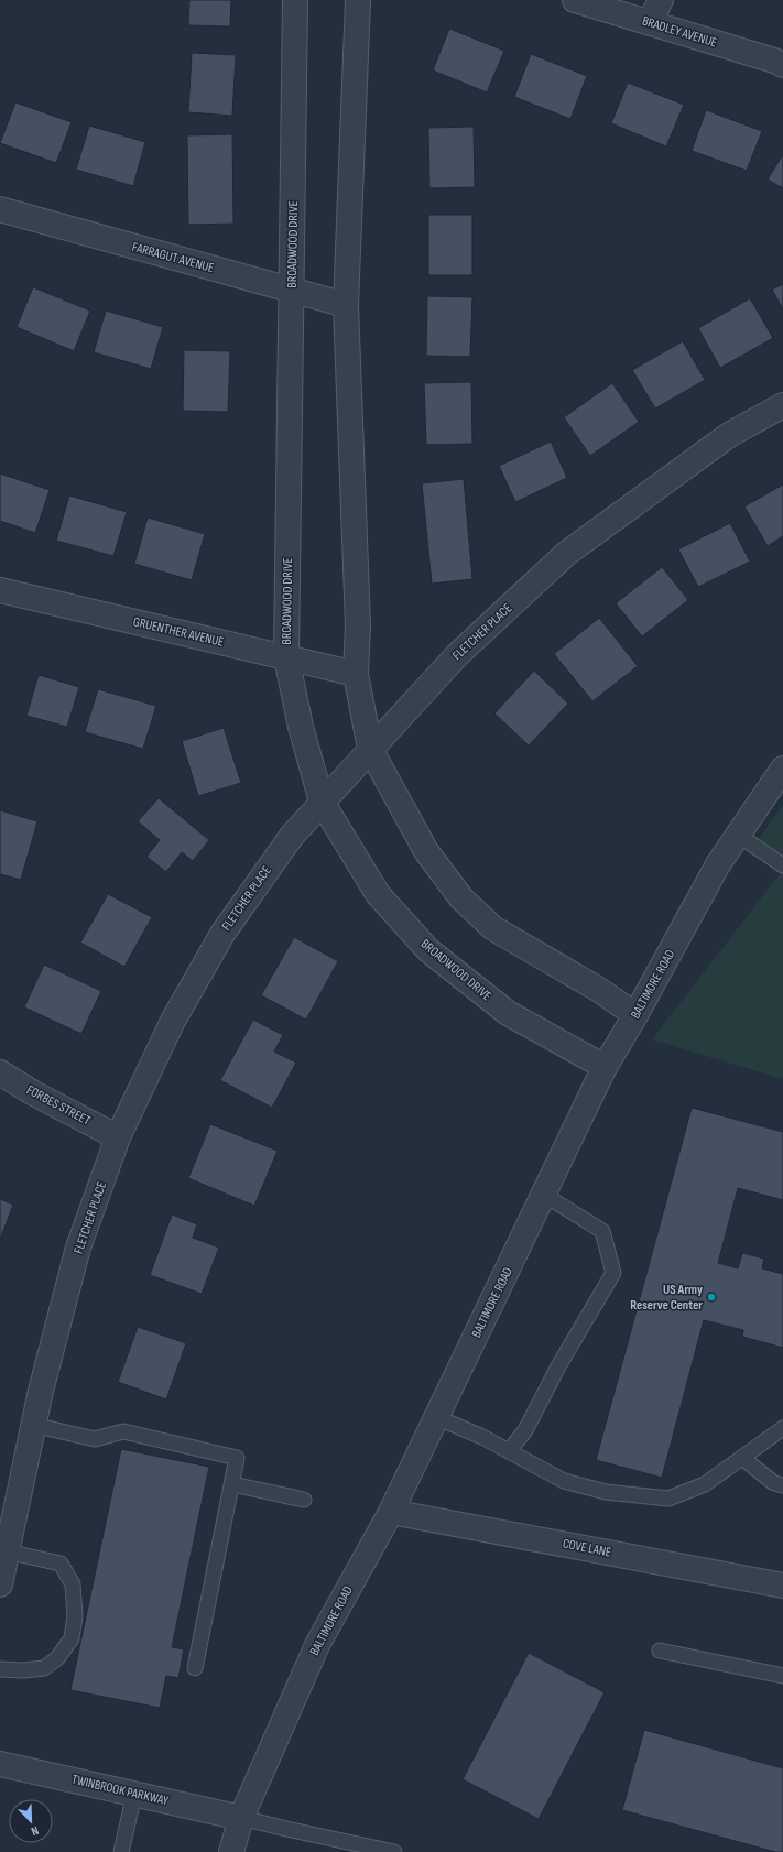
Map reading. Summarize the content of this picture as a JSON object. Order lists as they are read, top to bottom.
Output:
{
  "streets": {
    "street": [
      "BRADLEY AVENUE",
      "BROADWOOD DRIVE",
      "FARRAGUT AVENUE",
      "GRUENTHER AVENUE",
      "FLETCHER PLACE",
      "BALTIMORE ROAD",
      "FORBES STREET",
      "COVE LANE",
      "TWINBROOK PARKWAY"
    ]
  },
  "crossings": [
    ["BROADWOOD DRIVE", "FARRAGUT AVENUE"],
    ["BROADWOOD DRIVE", "GRUENTHER AVENUE"],
    ["BROADWOOD DRIVE", "FLETCHER PLACE"],
    ["BROADWOOD DRIVE", "BALTIMORE ROAD"],
    ["FLETCHER PLACE", "FORBES STREET"],
    ["BALTIMORE ROAD", "COVE LANE"],
    ["BALTIMORE ROAD", "TWINBROOK PARKWAY"]
  ],
  "places": ["US Army Reserve Center"],
  "north": "bottom right"
}
